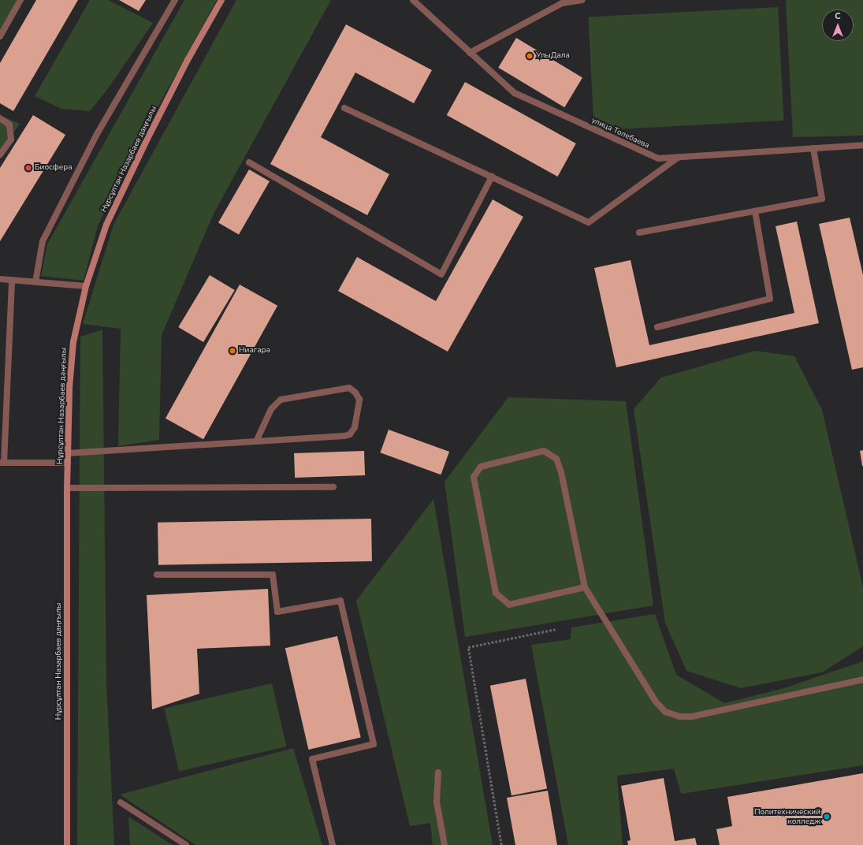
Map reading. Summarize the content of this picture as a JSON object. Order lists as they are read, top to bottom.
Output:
{
  "streets": {
    "main road": ["Нұрсұлтан Назарбаев даңғылы"],
    "street": ["улица Толебаева"]
  },
  "places": [
    "УлыДала",
    "Биосфера",
    "Ниагара",
    "Политехнический колледж"
  ],
  "north": "top"
}
